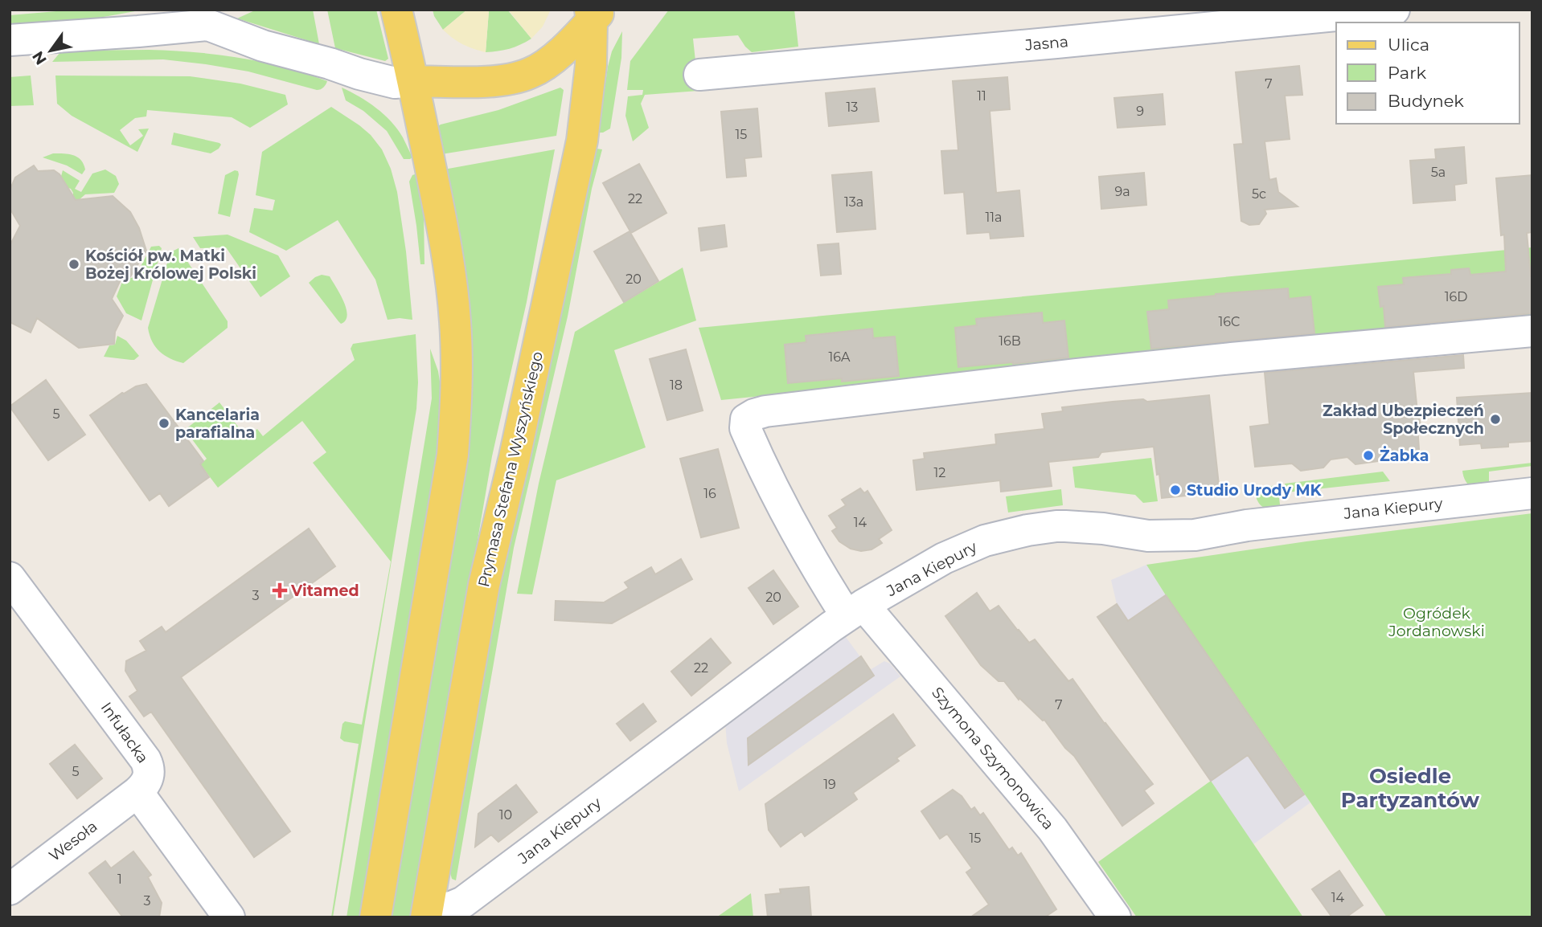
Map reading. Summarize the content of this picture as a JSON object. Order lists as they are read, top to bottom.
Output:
{
  "streets": {
    "main road": ["Prymasa Stefana Wyszyńskiego"],
    "street": [
      "Jasna",
      "Jana Kiepury",
      "Infułacka",
      "Szymona Szymonowica",
      "Wesoła"
    ]
  },
  "crossings": [
    ["Prymasa Stefana Wyszyńskiego", "Jana Kiepury"],
    ["Jana Kiepury", "Szymona Szymonowica"],
    ["Infułacka", "Wesoła"]
  ],
  "districts": ["Osiedle Partyzantów"],
  "parks": ["Ogródek Jordanowski"],
  "places": {
    "other": [
      "Kościół pw. Matki Bożej Królowej Polski",
      "Zakład Ubezpieczeń Społecznych",
      "Kancelaria parafialna",
      "Żabka",
      "Studio Urody MK"
    ],
    "health": ["Vitamed"]
  },
  "house_numbers": [
    "7",
    "11",
    "13",
    "9",
    "15",
    "5a",
    "9a",
    "5c",
    "22",
    "13a",
    "11a",
    "20",
    "16D",
    "16C",
    "16B",
    "16A",
    "18",
    "5",
    "12",
    "16",
    "14",
    "3",
    "20",
    "22",
    "7",
    "5",
    "19",
    "10",
    "15",
    "1",
    "14",
    "3"
  ],
  "legend": ["Ulica", "Park", "Budynek"],
  "north": "bottom left"
}
